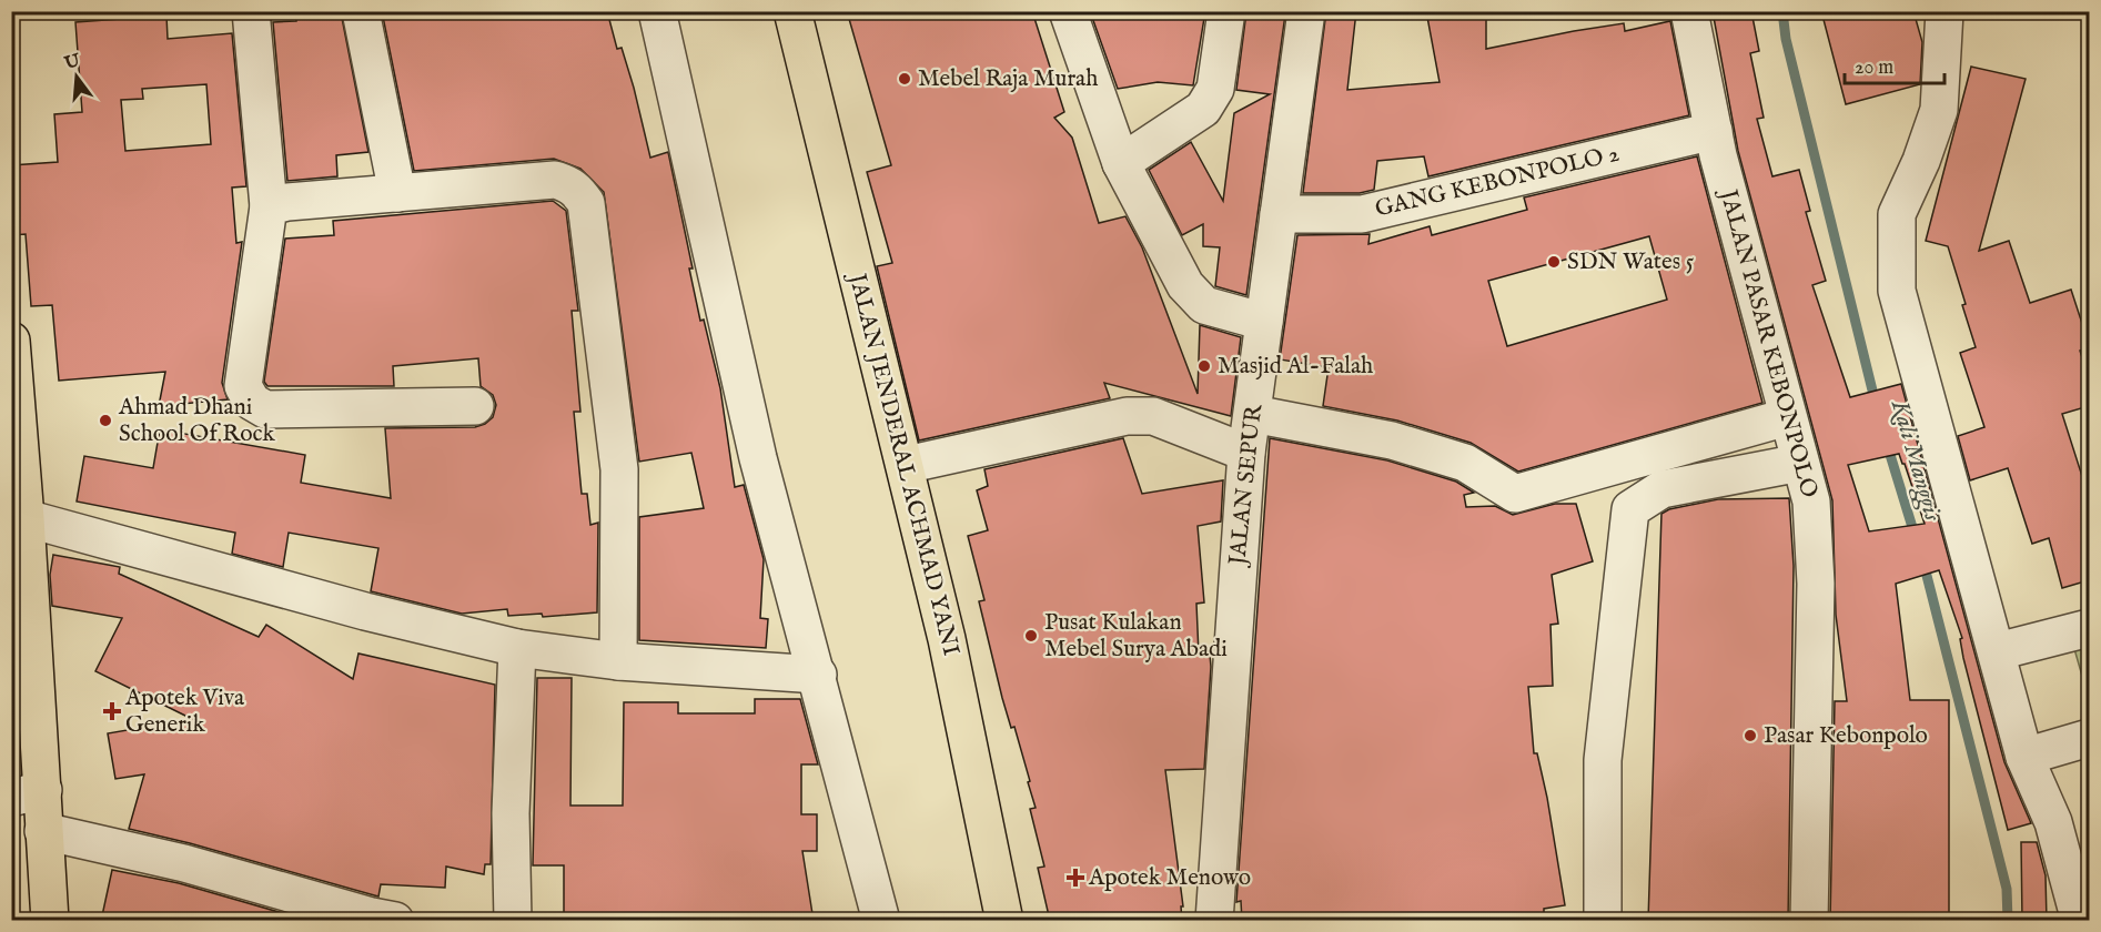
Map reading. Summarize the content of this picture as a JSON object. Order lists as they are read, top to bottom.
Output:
{
  "streets": {
    "main road": ["JALAN JENDERAL ACHMAD YANI"],
    "street": ["GANG KEBONPOLO 2", "JALAN PASAR KEBONPOLO", "JALAN SEPUR"]
  },
  "crossings": [
    ["GANG KEBONPOLO 2", "JALAN PASAR KEBONPOLO"],
    ["GANG KEBONPOLO 2", "JALAN SEPUR"]
  ],
  "water": ["Kali Manggis"],
  "places": {
    "other": [
      "Mebel Raja Murah",
      "SDN Wates 5",
      "Masjid Al-Falah",
      "Ahmad Dhani School Of Rock",
      "Pusat Kulakan Mebel Surya Abadi",
      "Pasar Kebonpolo"
    ],
    "health": ["Apotek Viva Generik", "Apotek Menowo"]
  },
  "scale_bar": "20 m",
  "north": "top"
}
